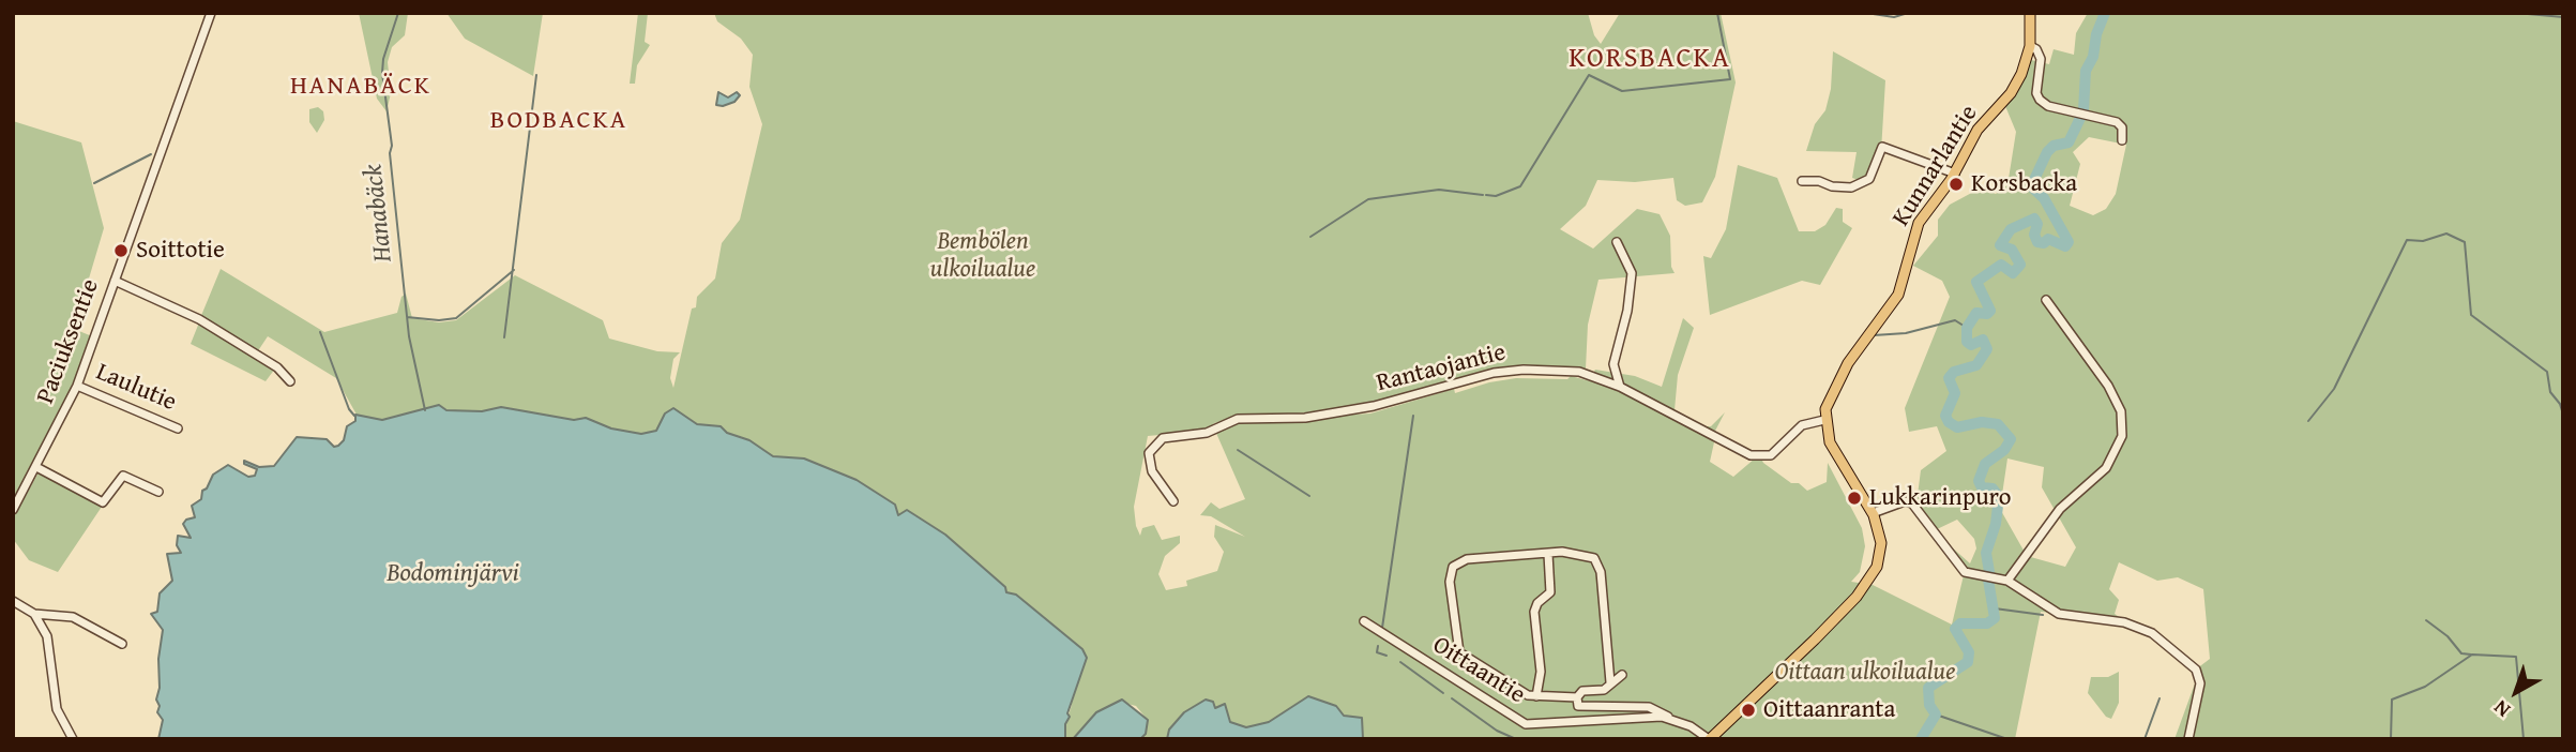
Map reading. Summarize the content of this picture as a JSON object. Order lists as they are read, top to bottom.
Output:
{
  "streets": {
    "main road": ["Kunnarlantie"],
    "street": [
      "Paciuksentie",
      "Rantaojantie",
      "Laulutie",
      "Oittaantie"
    ]
  },
  "crossings": [
    ["Kunnarlantie", "Rantaojantie"],
    ["Paciuksentie", "Laulutie"]
  ],
  "districts": ["KORSBACKA", "HANABÄCK", "BODBACKA"],
  "water": ["Hanabäck", "Bodominjärvi"],
  "parks": ["Bembölen ulkoilualue", "Oittaan ulkoilualue"],
  "places": [
    "Korsbacka",
    "Soittotie",
    "Lukkarinpuro",
    "Oittaanranta"
  ],
  "north": "bottom left"
}
